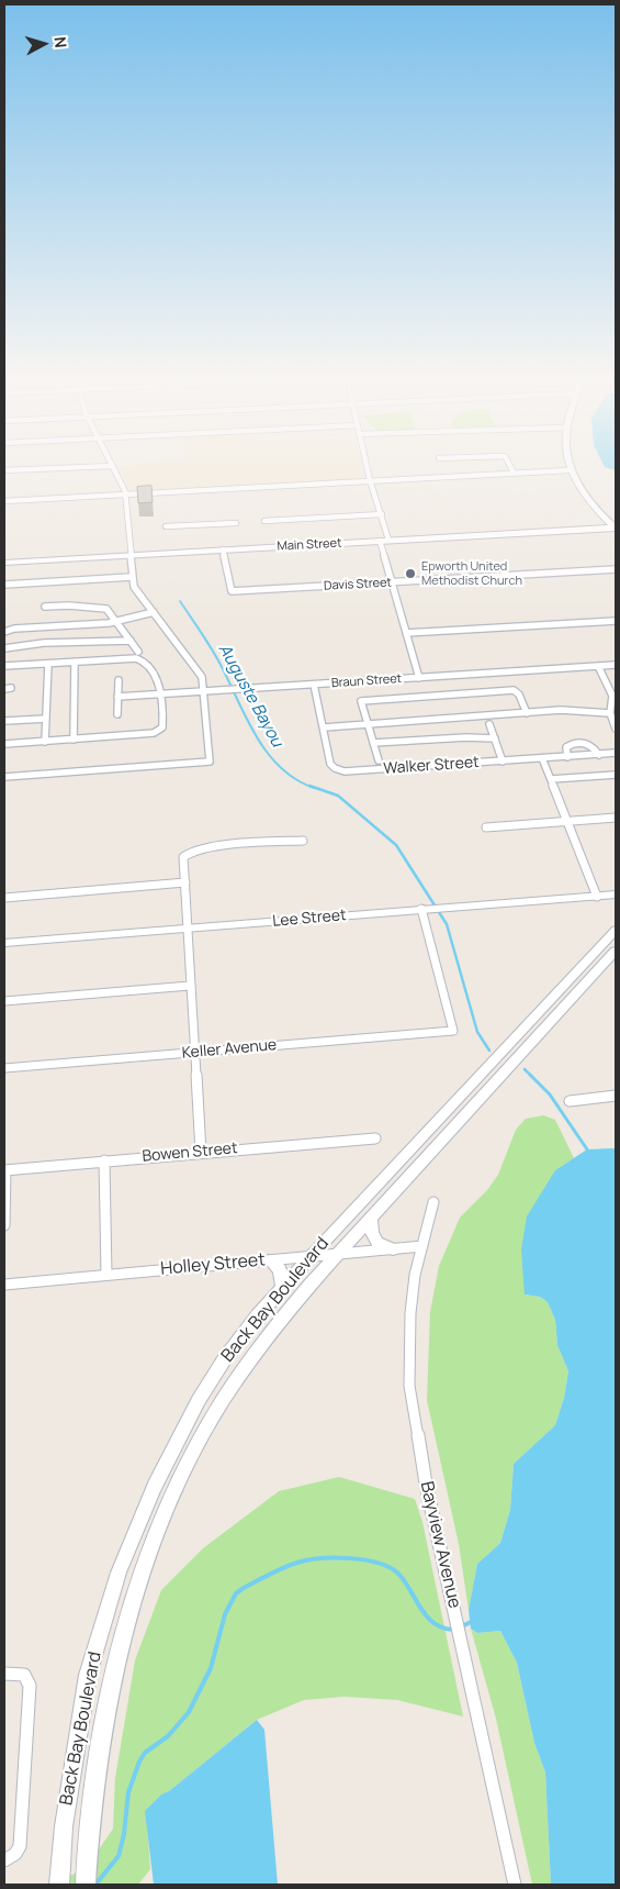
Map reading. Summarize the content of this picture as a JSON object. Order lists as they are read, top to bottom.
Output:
{
  "streets": {
    "main road": ["Main Street", "Lee Street", "Back Bay Boulevard"],
    "street": [
      "Davis Street",
      "Braun Street",
      "Walker Street",
      "Keller Avenue",
      "Bowen Street",
      "Holley Street",
      "Bayview Avenue"
    ]
  },
  "crossings": [
    ["Main Street", "Davis Street"],
    ["Braun Street", "Walker Street"],
    ["Lee Street", "Keller Avenue"],
    ["Holley Street", "Back Bay Boulevard"],
    ["Holley Street", "Bayview Avenue"]
  ],
  "water": ["Auguste Bayou"],
  "places": ["Epworth United Methodist Church"],
  "north": "right"
}
